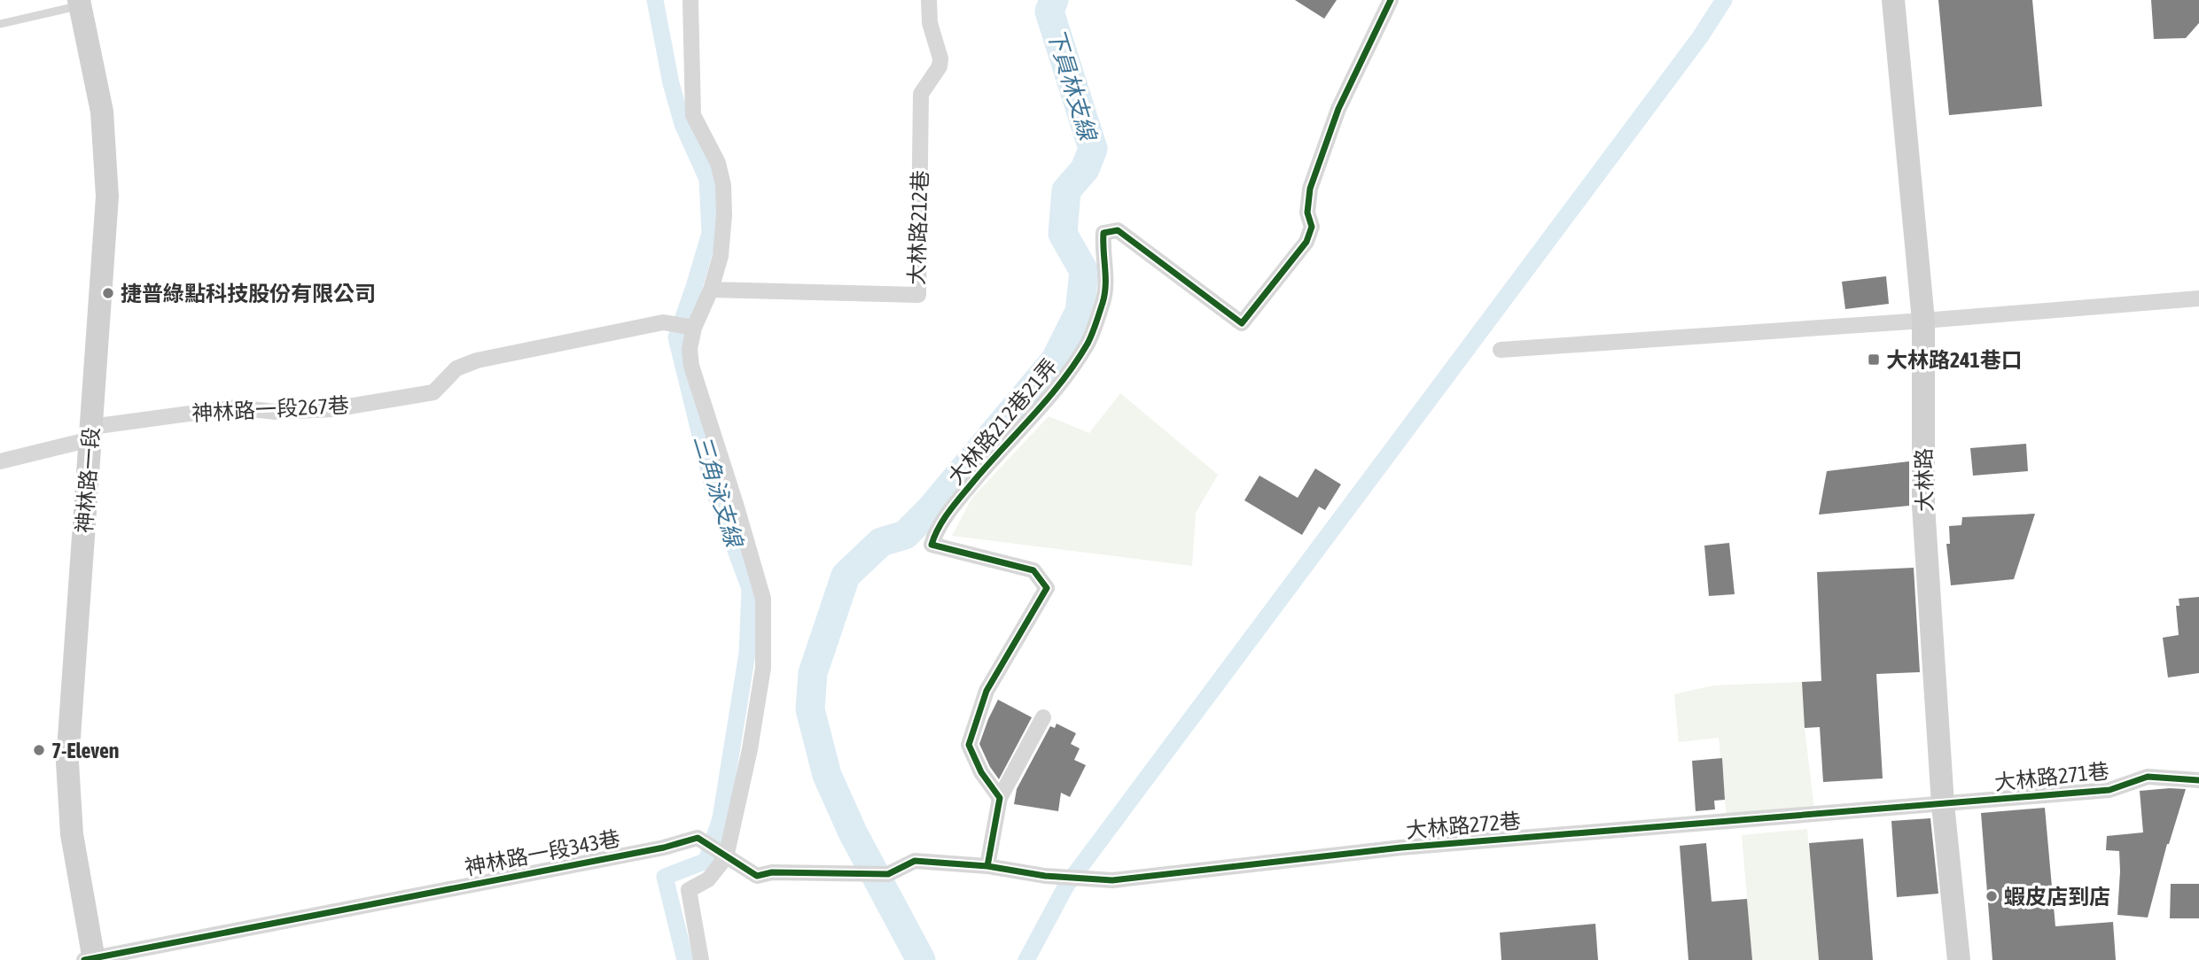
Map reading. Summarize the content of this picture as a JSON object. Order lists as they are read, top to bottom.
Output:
{
  "streets": {
    "street": [
      "大林路212巷",
      "神林路一段267巷",
      "大林路212巷21弄",
      "神林路一段",
      "大林路",
      "大林路271巷",
      "大林路272巷",
      "神林路一段343巷"
    ]
  },
  "crossings": [
    ["神林路一段267巷", "神林路一段"],
    ["神林路一段", "神林路一段343巷"],
    ["大林路", "大林路271巷"],
    ["大林路", "大林路272巷"],
    ["大林路271巷", "大林路272巷"],
    ["大林路272巷", "神林路一段343巷"]
  ],
  "water": ["下員林支線", "三角泳支線"],
  "places": {
    "other": ["捷普綠點科技股份有限公司", "7-Eleven", "蝦皮店到店"],
    "transit": ["大林路241巷口"]
  }
}
